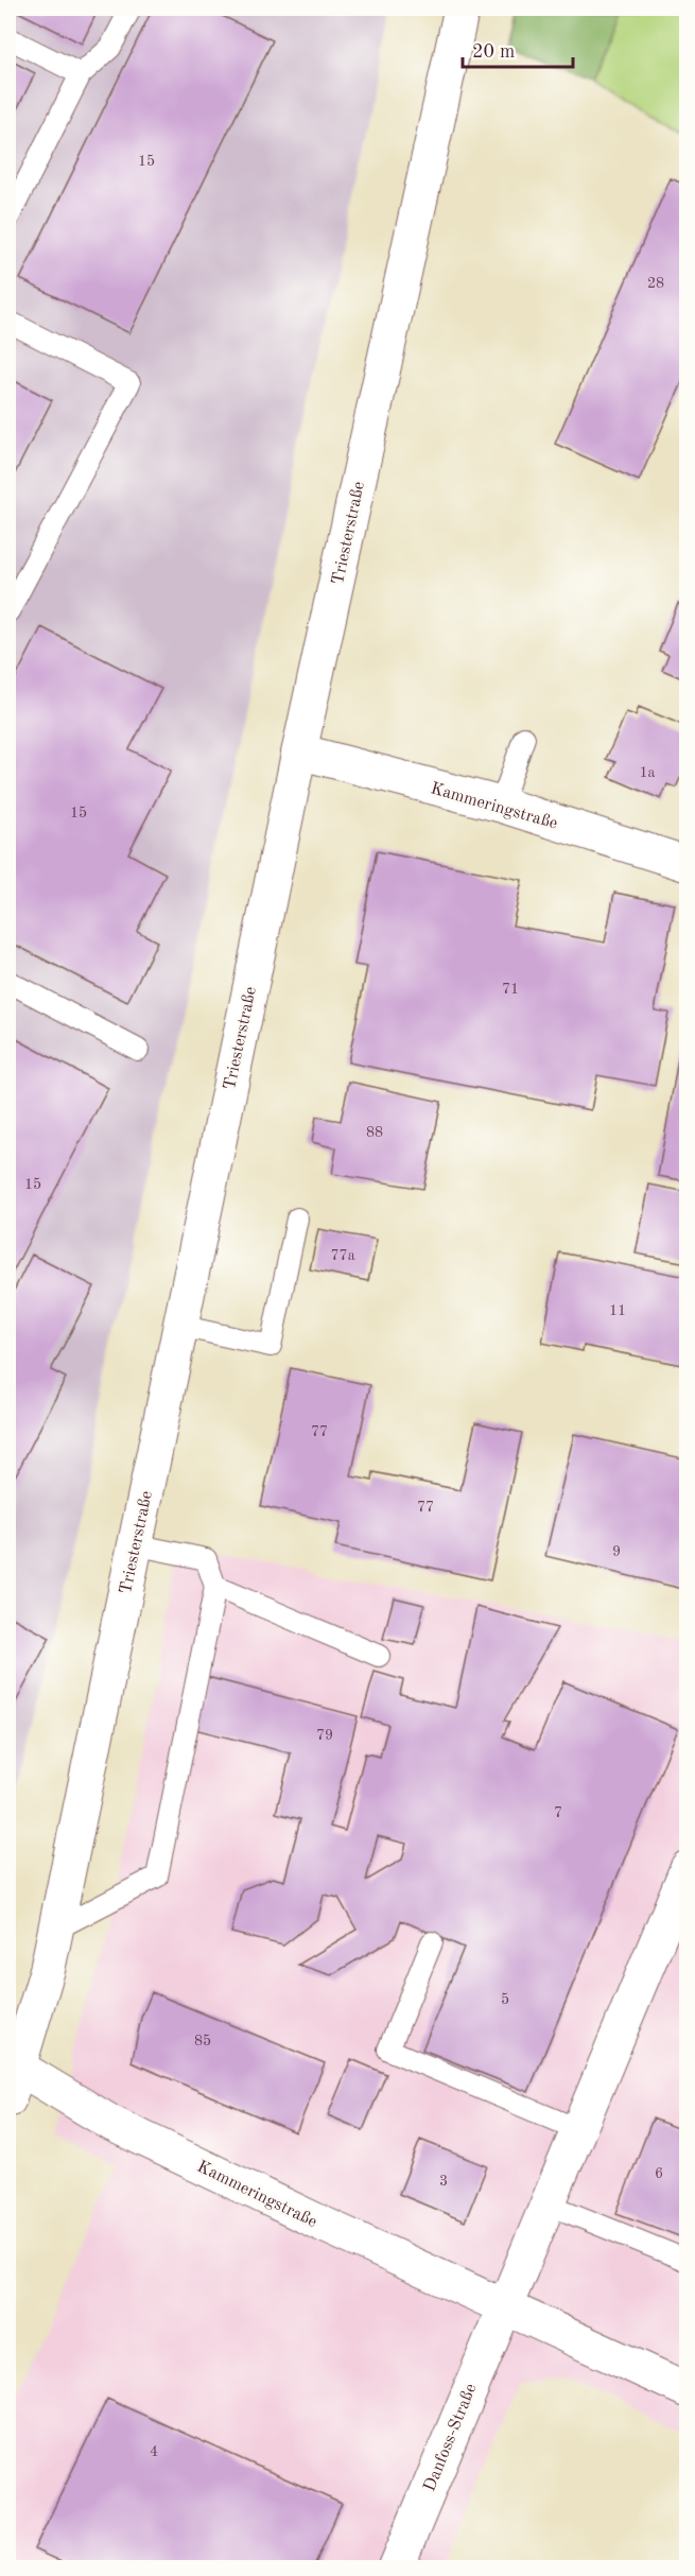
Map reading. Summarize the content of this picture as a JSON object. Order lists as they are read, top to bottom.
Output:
{
  "streets": {
    "main road": ["Triesterstraße", "Kammeringstraße", "Danfoss-Straße"]
  },
  "crossings": [
    ["Triesterstraße", "Kammeringstraße"],
    ["Kammeringstraße", "Danfoss-Straße"]
  ],
  "house_numbers": [
    "15",
    "28",
    "1a",
    "15",
    "71",
    "88",
    "15",
    "77a",
    "11",
    "77",
    "77",
    "9",
    "79",
    "7",
    "5",
    "85",
    "6",
    "3",
    "4"
  ],
  "scale_bar": "20 m"
}
